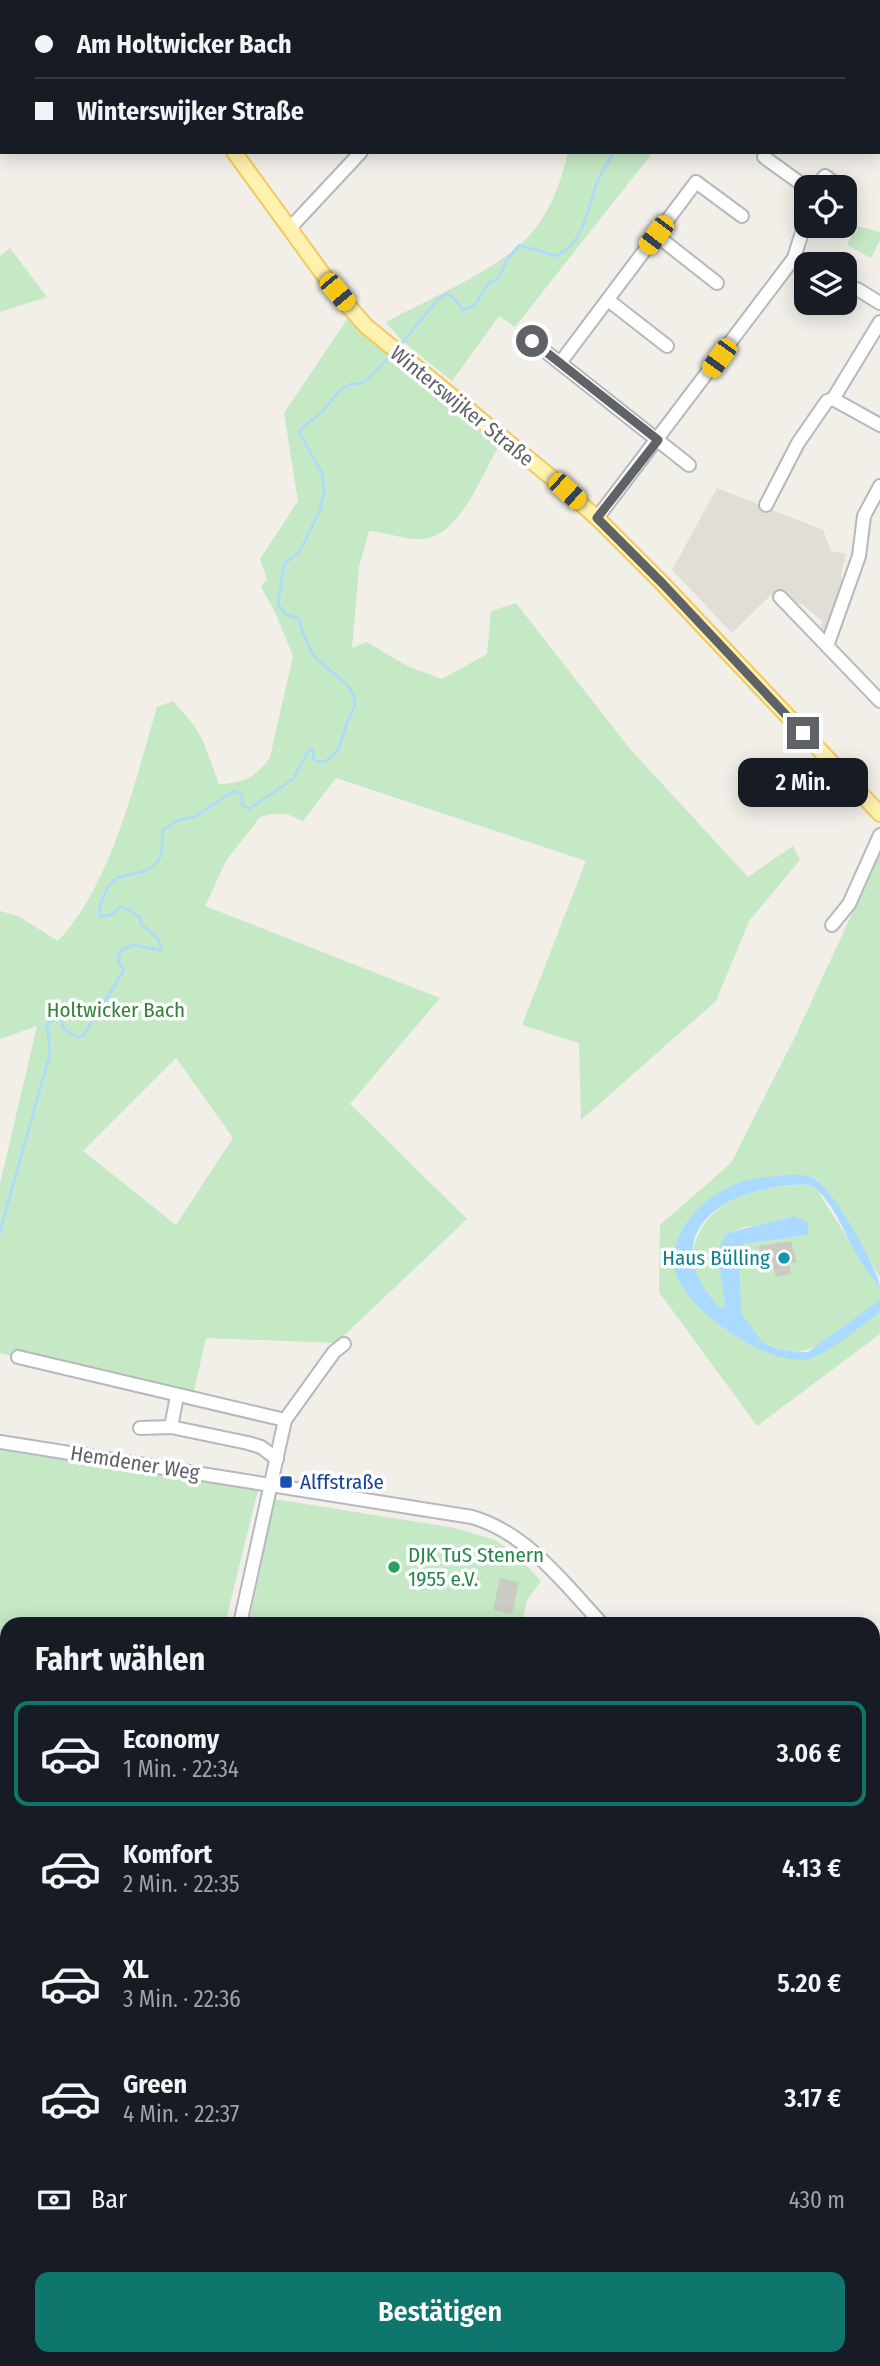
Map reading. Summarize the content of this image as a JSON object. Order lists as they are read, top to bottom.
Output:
{
  "streets": {
    "main road": ["Winterswijker Straße"],
    "street": ["Hemdener Weg"]
  },
  "parks": ["Holtwicker Bach"],
  "places": {
    "other": ["Haus Bülling", "DJK TuS Stenern 1955 e.V."],
    "transit": ["Alffstraße"]
  },
  "page": {
    "banner": ["Am Holtwicker Bach", "Winterswijker Straße"],
    "bubble": "2 Min.",
    "heading": "Fahrt wählen",
    "list": [
      {
        "name": "Economy",
        "note": "1 Min. · 22:34",
        "value": "3.06 €"
      },
      {
        "name": "Komfort",
        "note": "2 Min. · 22:35",
        "value": "4.13 €"
      },
      {
        "name": "XL",
        "note": "3 Min. · 22:36",
        "value": "5.20 €"
      },
      {
        "name": "Green",
        "note": "4 Min. · 22:37",
        "value": "3.17 €"
      }
    ],
    "pay": ["Bar", "430 m"],
    "buttons": "Bestätigen"
  }
}
